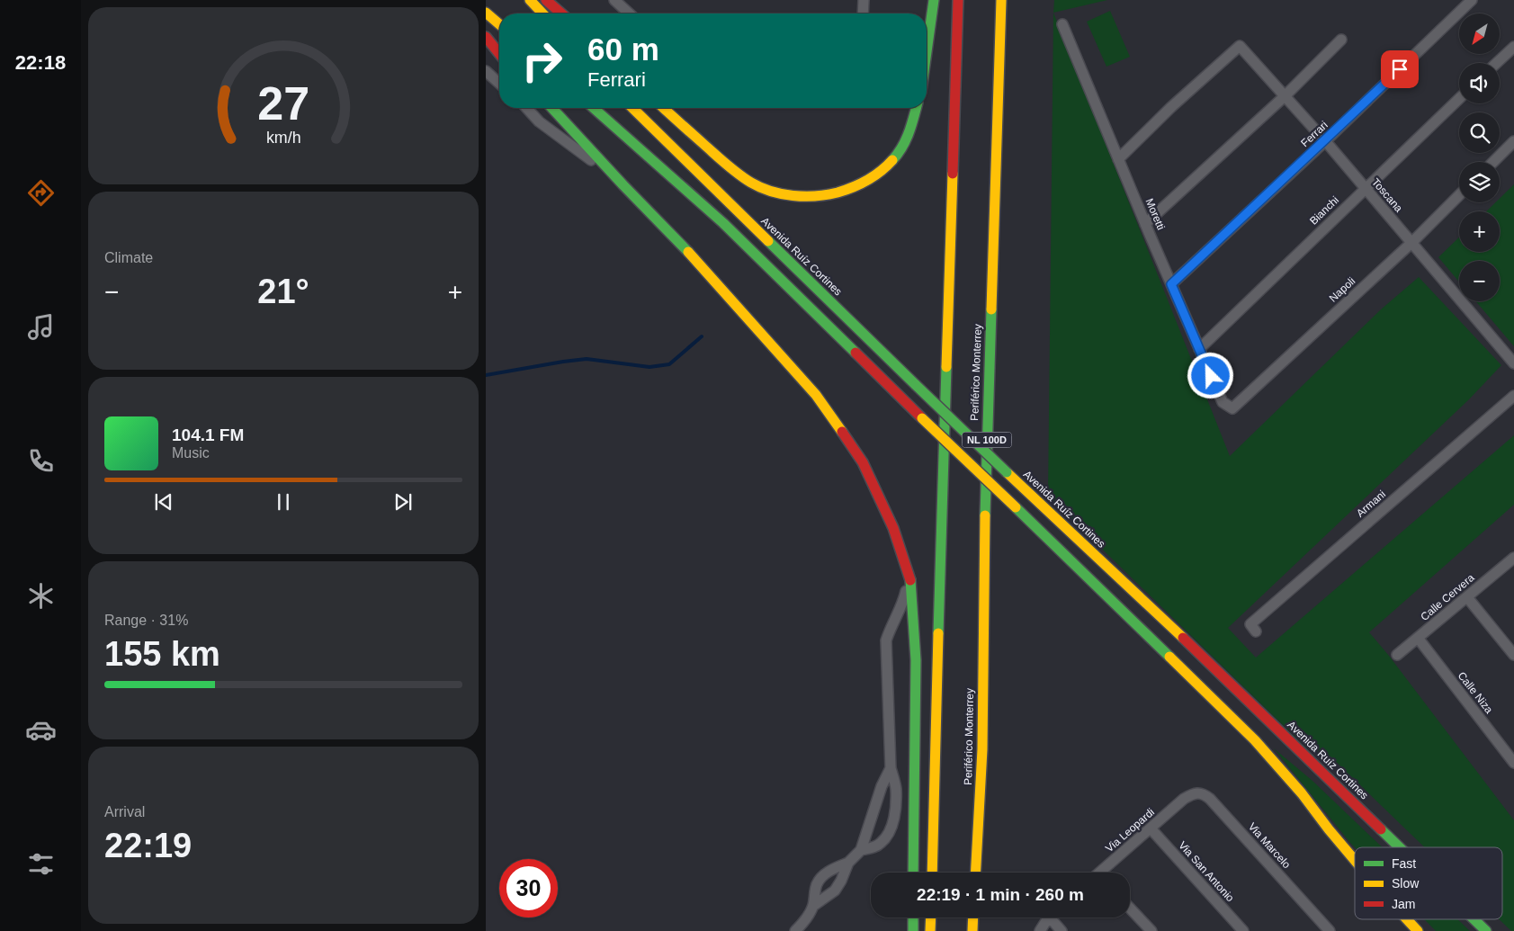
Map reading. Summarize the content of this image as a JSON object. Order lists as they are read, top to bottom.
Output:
{
  "streets": {
    "main road": ["Avenida Ruíz Cortines", "Periférico Monterrey", "NL 100D"],
    "street": [
      "Ferrari",
      "Toscana",
      "Bianchi",
      "Moretti",
      "Napoli",
      "Armani",
      "Calle Cervera",
      "Calle Niza",
      "Via Leopardi",
      "Via Marcelo",
      "Via San Antonio"
    ]
  },
  "crossings": [
    ["Ferrari", "Toscana"],
    ["Ferrari", "Moretti"],
    ["Toscana", "Bianchi"],
    ["Toscana", "Moretti"],
    ["Toscana", "Napoli"],
    ["Bianchi", "Moretti"],
    ["Moretti", "Napoli"],
    ["Calle Cervera", "Calle Niza"],
    ["Via Leopardi", "Via Marcelo"],
    ["Via Leopardi", "Via San Antonio"]
  ],
  "legend": ["Fast", "Slow", "Jam"],
  "north": "bottom left",
  "page": {
    "tabs": "22:18",
    "map_buttons": ["+", "−"],
    "turn": ["60 m", "Ferrari"],
    "tile": [
      "Climate",
      ["Range · 31%", "155 km"],
      ["Arrival", "22:19"]
    ],
    "heat": ["−", "21°", "+"],
    "song": ["104.1 FM", "Music"],
    "limit": "30",
    "trip": "22:19 · 1 min · 260 m",
    "gauge": ["27", "km/h"]
  }
}
